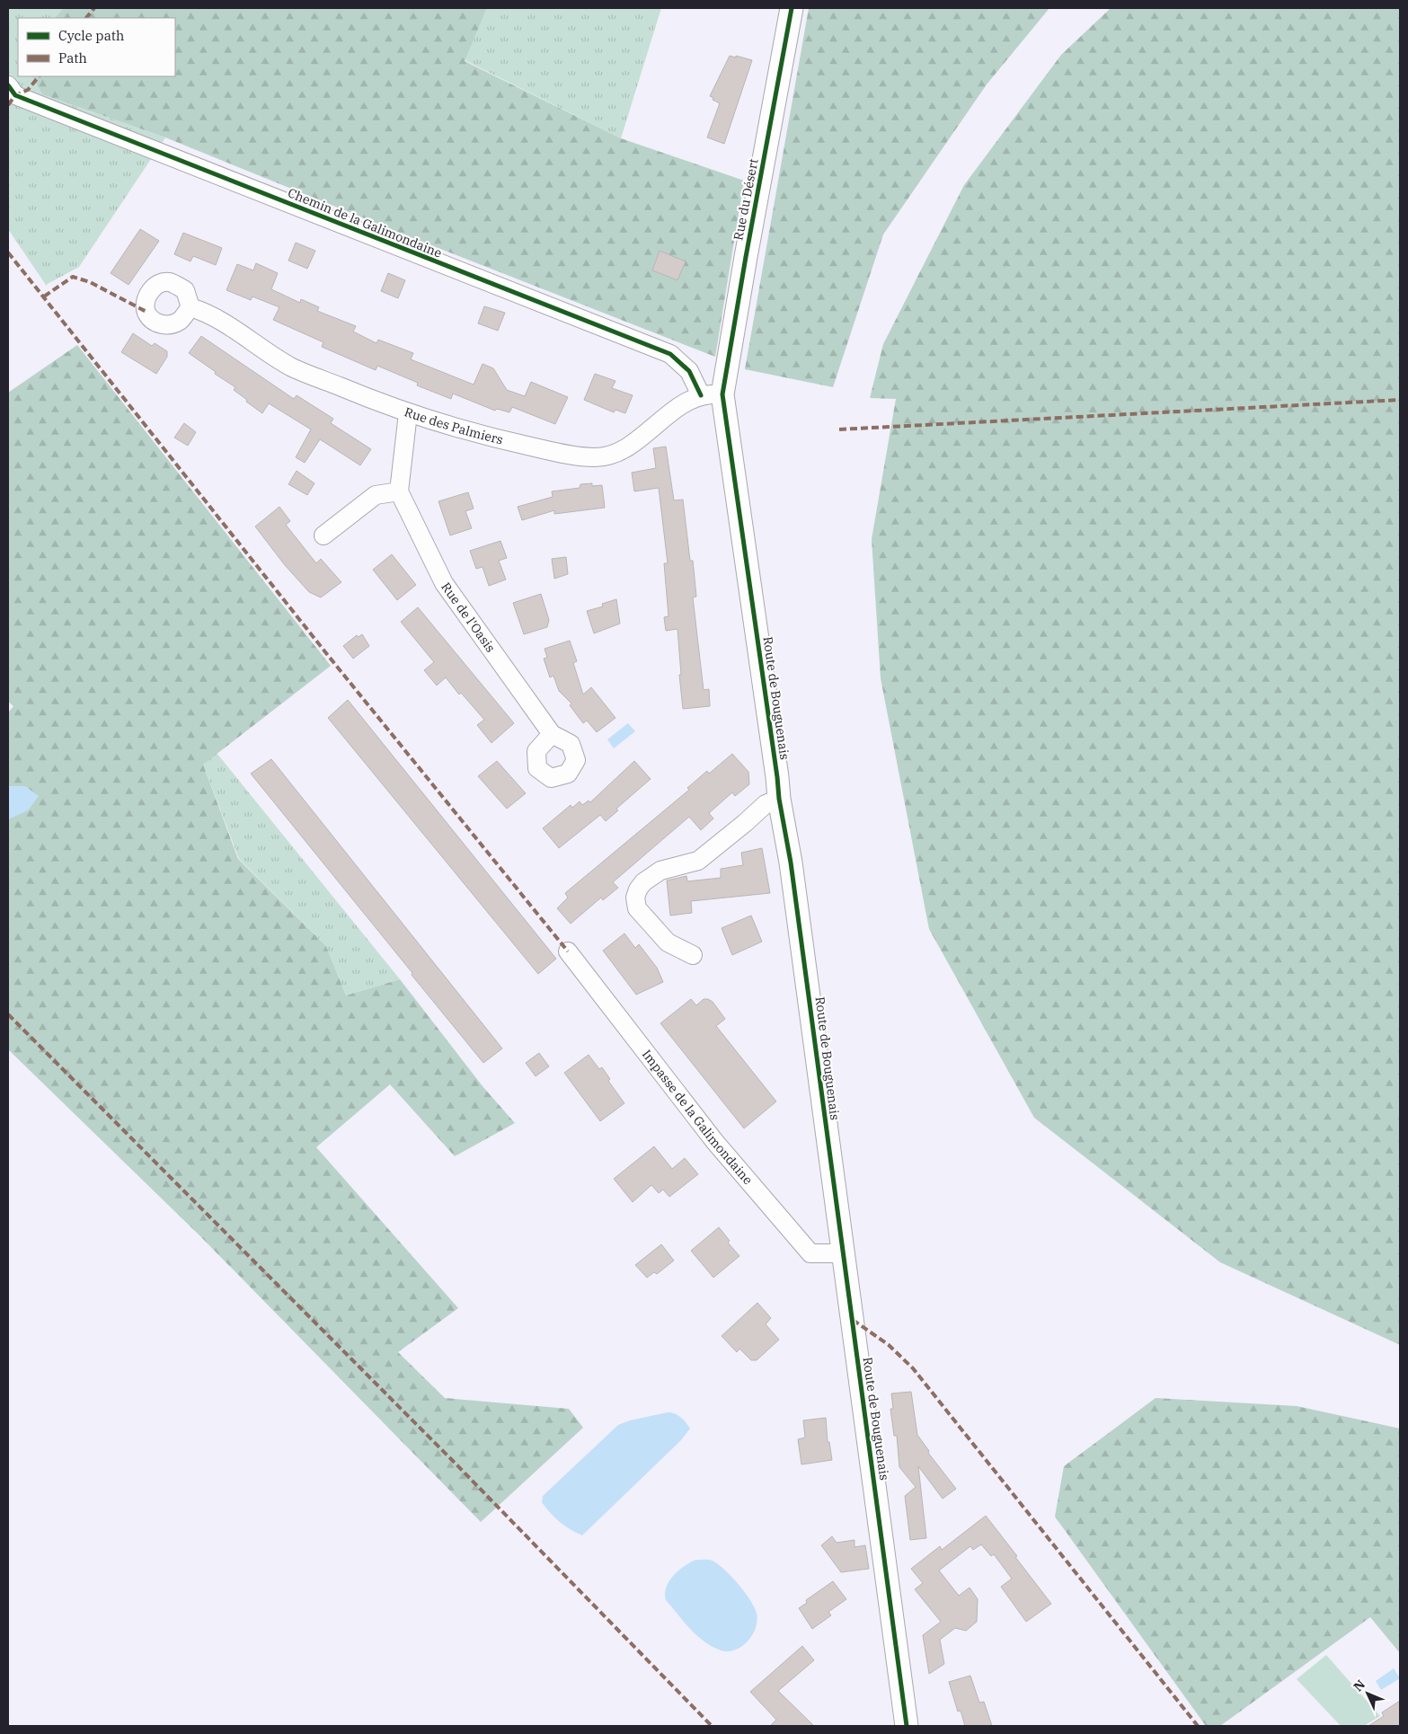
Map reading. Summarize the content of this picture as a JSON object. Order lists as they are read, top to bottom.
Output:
{
  "streets": {
    "street": [
      "Rue du Désert",
      "Chemin de la Galimondaine",
      "Rue des Palmiers",
      "Rue de l'Oasis",
      "Route de Bouguenais",
      "Impasse de la Galimondaine"
    ]
  },
  "crossings": [
    ["Rue du Désert", "Chemin de la Galimondaine"],
    ["Rue du Désert", "Rue des Palmiers"],
    ["Rue du Désert", "Route de Bouguenais"],
    ["Chemin de la Galimondaine", "Rue des Palmiers"],
    ["Chemin de la Galimondaine", "Route de Bouguenais"],
    ["Rue des Palmiers", "Route de Bouguenais"],
    ["Route de Bouguenais", "Impasse de la Galimondaine"]
  ],
  "legend": ["Cycle path", "Path"],
  "north": "top left"
}
